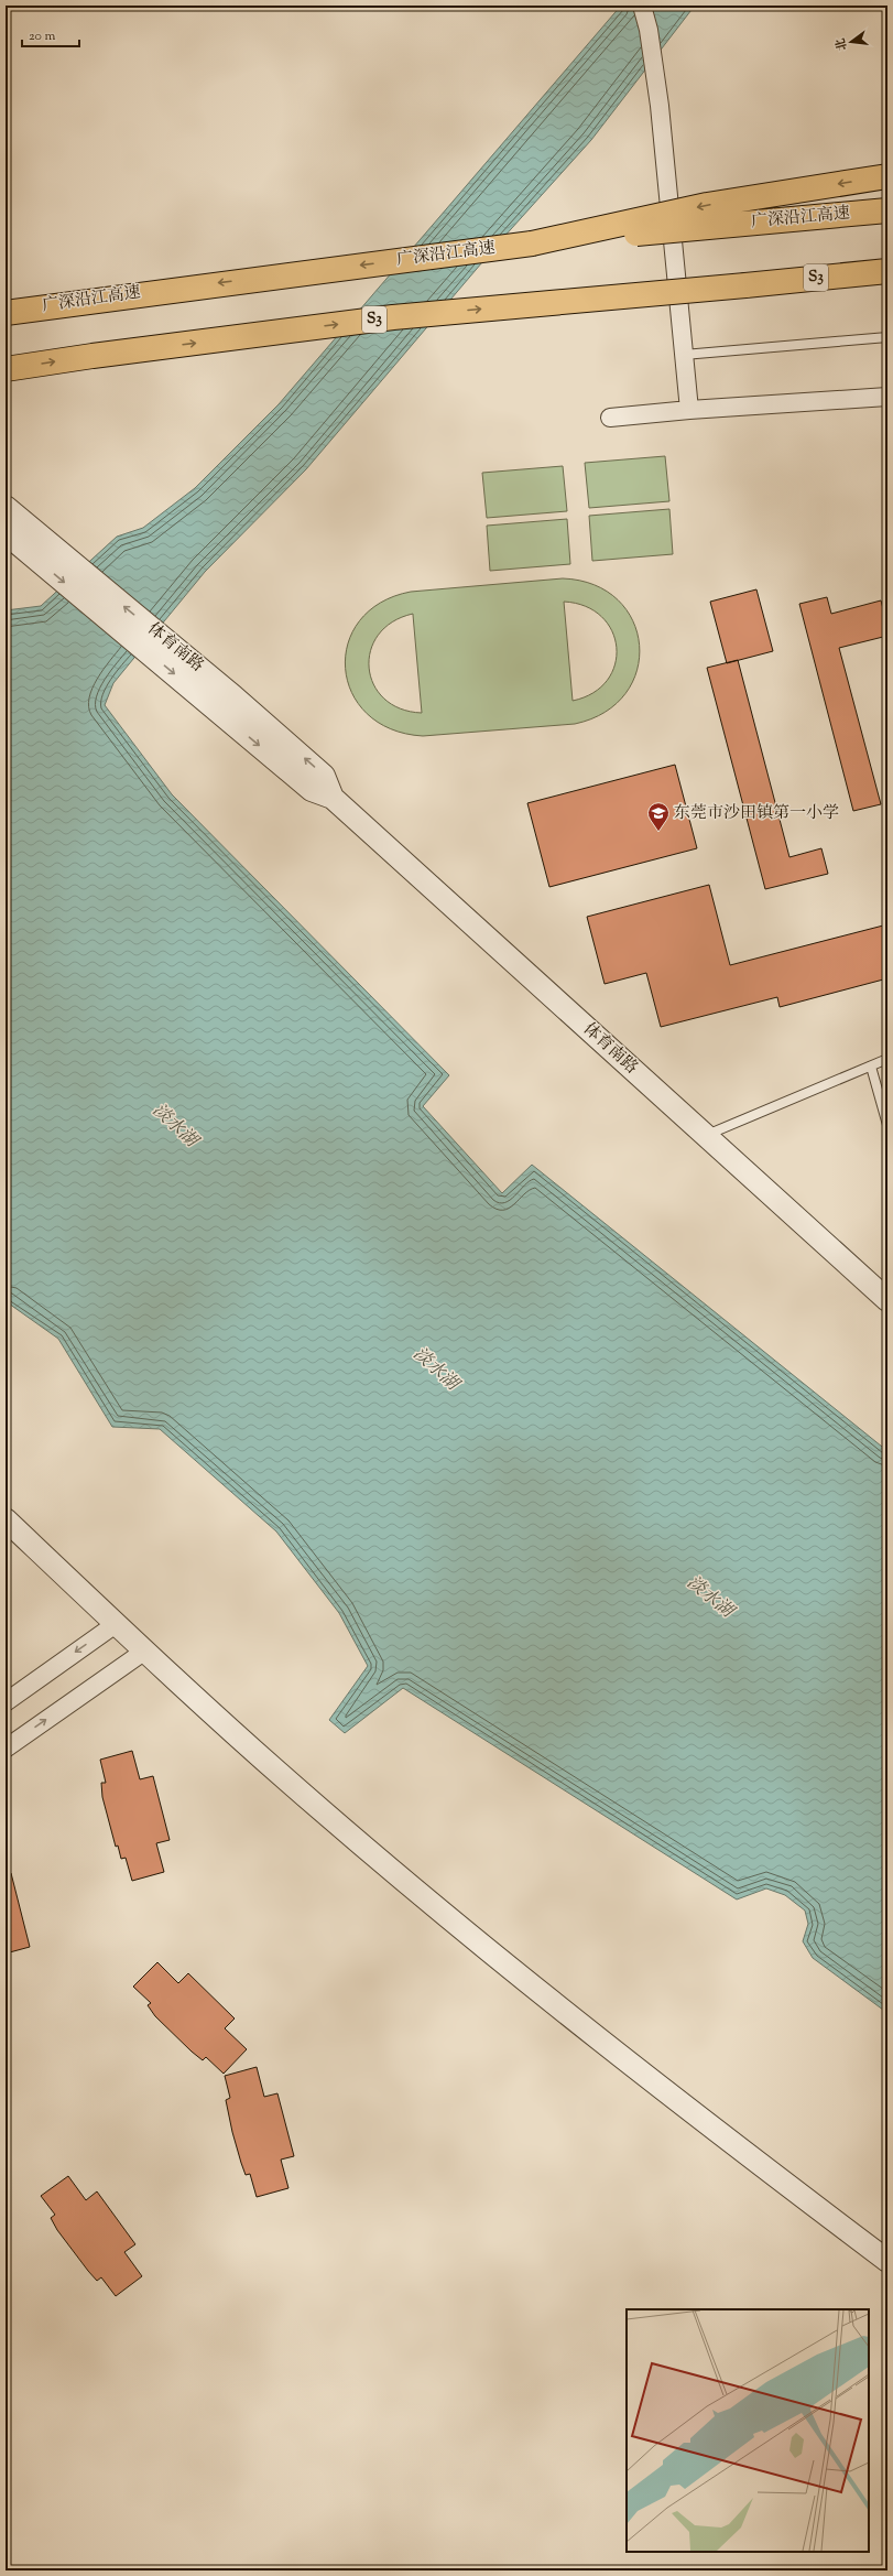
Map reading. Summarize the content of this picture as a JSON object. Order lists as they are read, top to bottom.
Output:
{
  "streets": {
    "highway": ["广深沿江高速", "S3"],
    "street": ["体育南路"]
  },
  "water": ["淡水湖"],
  "places": {
    "school or university": ["东莞市沙田镇第一小学"]
  },
  "scale_bar": "20 m",
  "north": "left"
}
